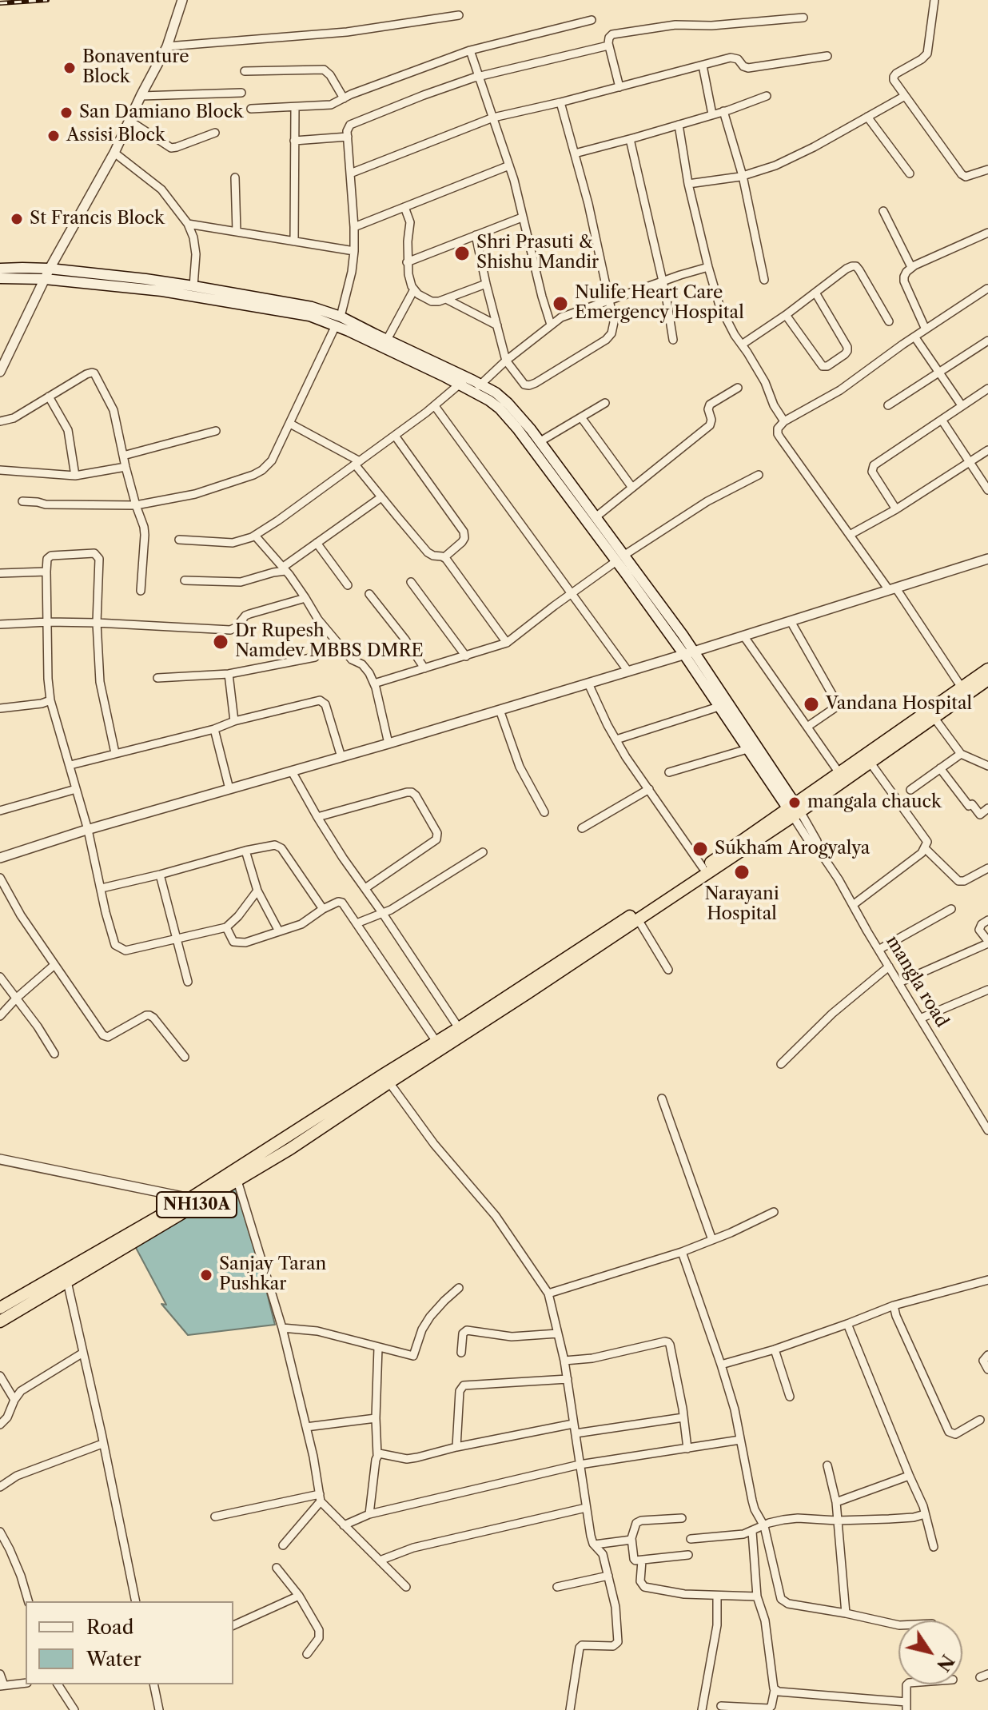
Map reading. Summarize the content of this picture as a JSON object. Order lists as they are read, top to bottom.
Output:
{
  "streets": {
    "highway": ["NH130A"],
    "street": ["mangla road"]
  },
  "crossings": [
    ["mangla road", "NH130A"]
  ],
  "places": [
    "Bonaventure Block",
    "San Damiano Block",
    "Assisi Block",
    "St Francis Block",
    "Shri Prasuti & Shishu Mandir",
    "Nulife Heart Care Emergency Hospital",
    "Dr Rupesh Namdev MBBS DMRE",
    "Vandana Hospital",
    "mangala chauck",
    "Sukham Arogyalya",
    "Narayani Hospital",
    "Sanjay Taran Pushkar"
  ],
  "legend": ["Road", "Water"],
  "north": "bottom right"
}
